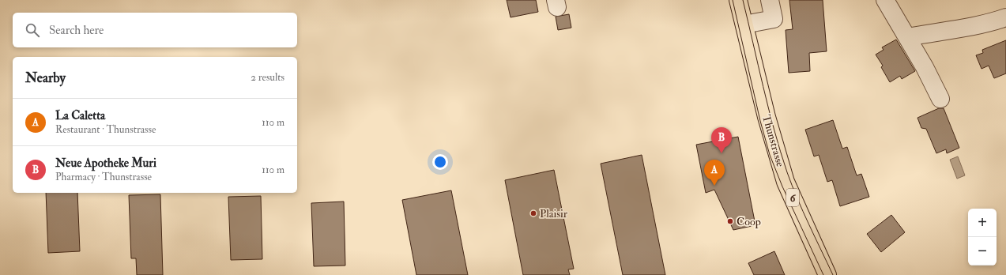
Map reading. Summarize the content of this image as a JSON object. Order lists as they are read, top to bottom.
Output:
{
  "streets": {
    "main road": ["Thunstrasse", "6"]
  },
  "places": ["Plaisir", "Coop"],
  "page": {
    "search": "Search here",
    "heading": ["Nearby", "2 results"],
    "list": [
      {
        "mark": "A",
        "name": "La Caletta",
        "note": "Restaurant · Thunstrasse",
        "value": "110 m"
      },
      {
        "mark": "B",
        "name": "Neue Apotheke Muri",
        "note": "Pharmacy · Thunstrasse",
        "value": "110 m"
      }
    ],
    "pins": ["B", "A"],
    "map_buttons": ["+", "−"]
  }
}
